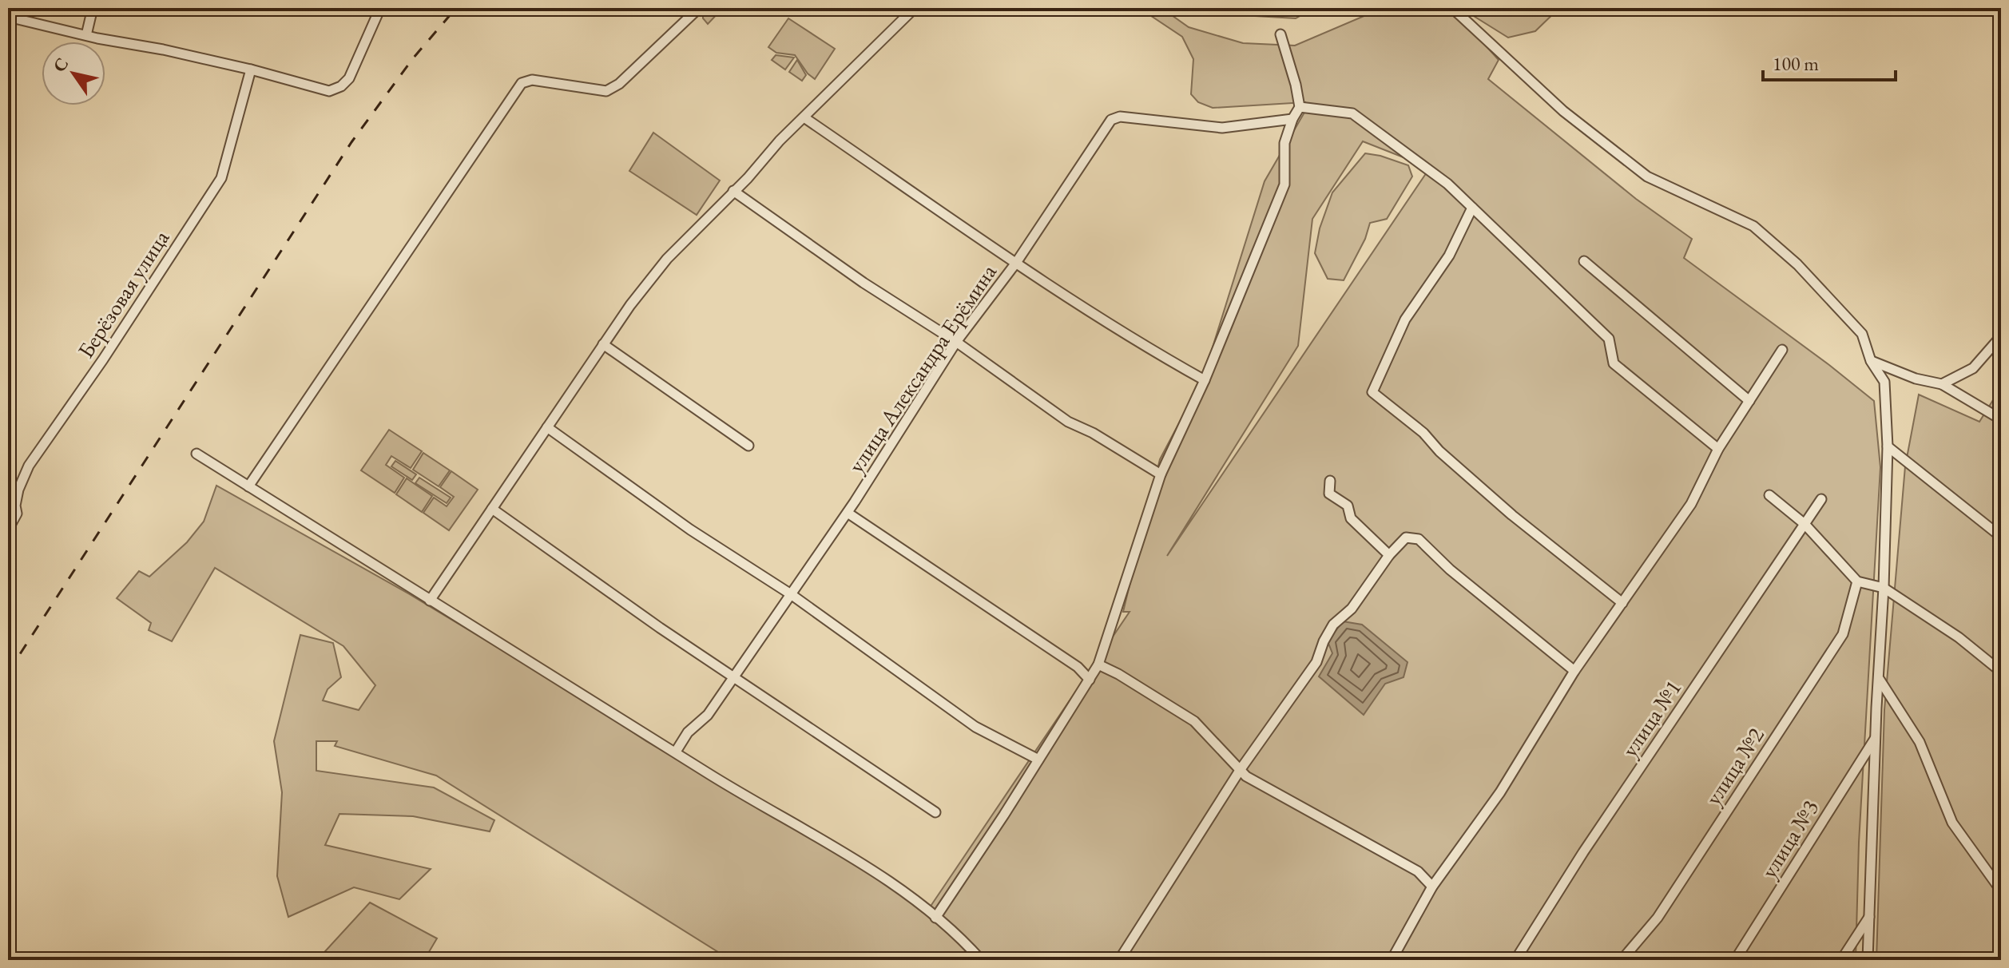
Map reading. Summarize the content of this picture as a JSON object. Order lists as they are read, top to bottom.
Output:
{
  "streets": {
    "street": [
      "Берёзовая улица",
      "улица Александра Ерёмина",
      "улица №1",
      "улица №2",
      "улица №3"
    ]
  },
  "scale_bar": "100 m",
  "north": "top left"
}
